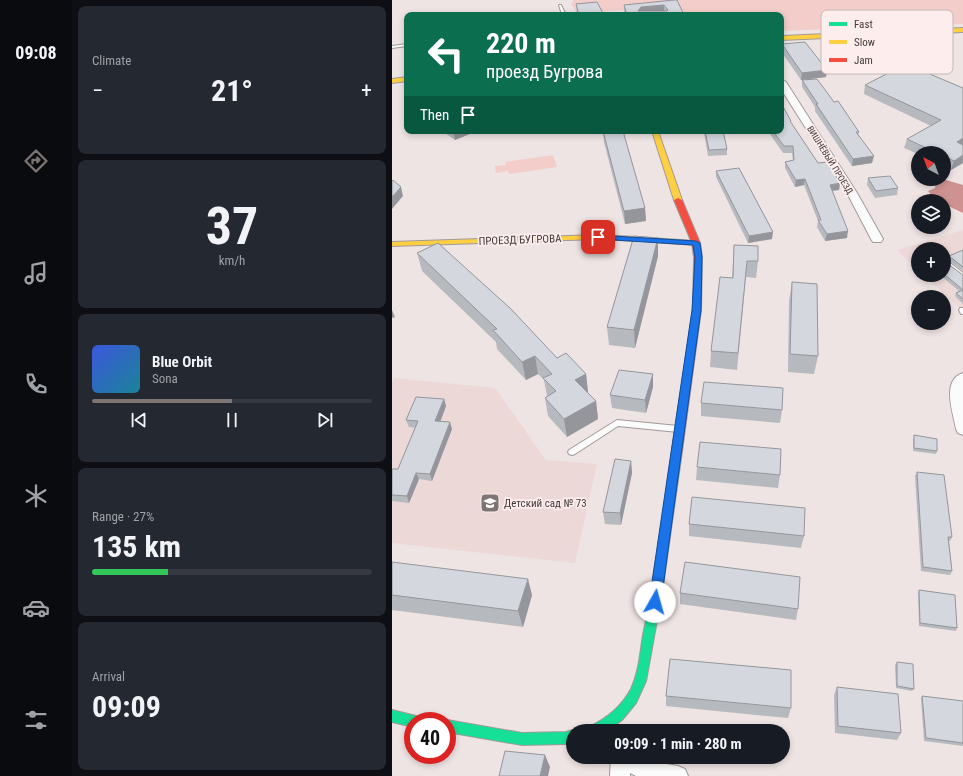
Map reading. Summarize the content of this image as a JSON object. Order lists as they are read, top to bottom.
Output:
{
  "streets": {
    "street": ["ВИШНЁВЫЙ ПРОЕЗД", "ПРОЕЗД БУГРОВА"]
  },
  "places": {
    "school or university": ["Детский сад № 73"]
  },
  "legend": ["Fast", "Slow", "Jam"],
  "north": "top left",
  "page": {
    "tabs": "09:08",
    "tile": [
      "Climate",
      ["37", "km/h"],
      ["Range · 27%", "135 km"],
      ["Arrival", "09:09"]
    ],
    "turn": ["220 m", "проезд Бугрова"],
    "heat": ["−", "21°", "+"],
    "then": "Then",
    "map_buttons": ["+", "−"],
    "song": ["Blue Orbit", "Sona"],
    "limit": "40",
    "trip": "09:09 · 1 min · 280 m"
  }
}
